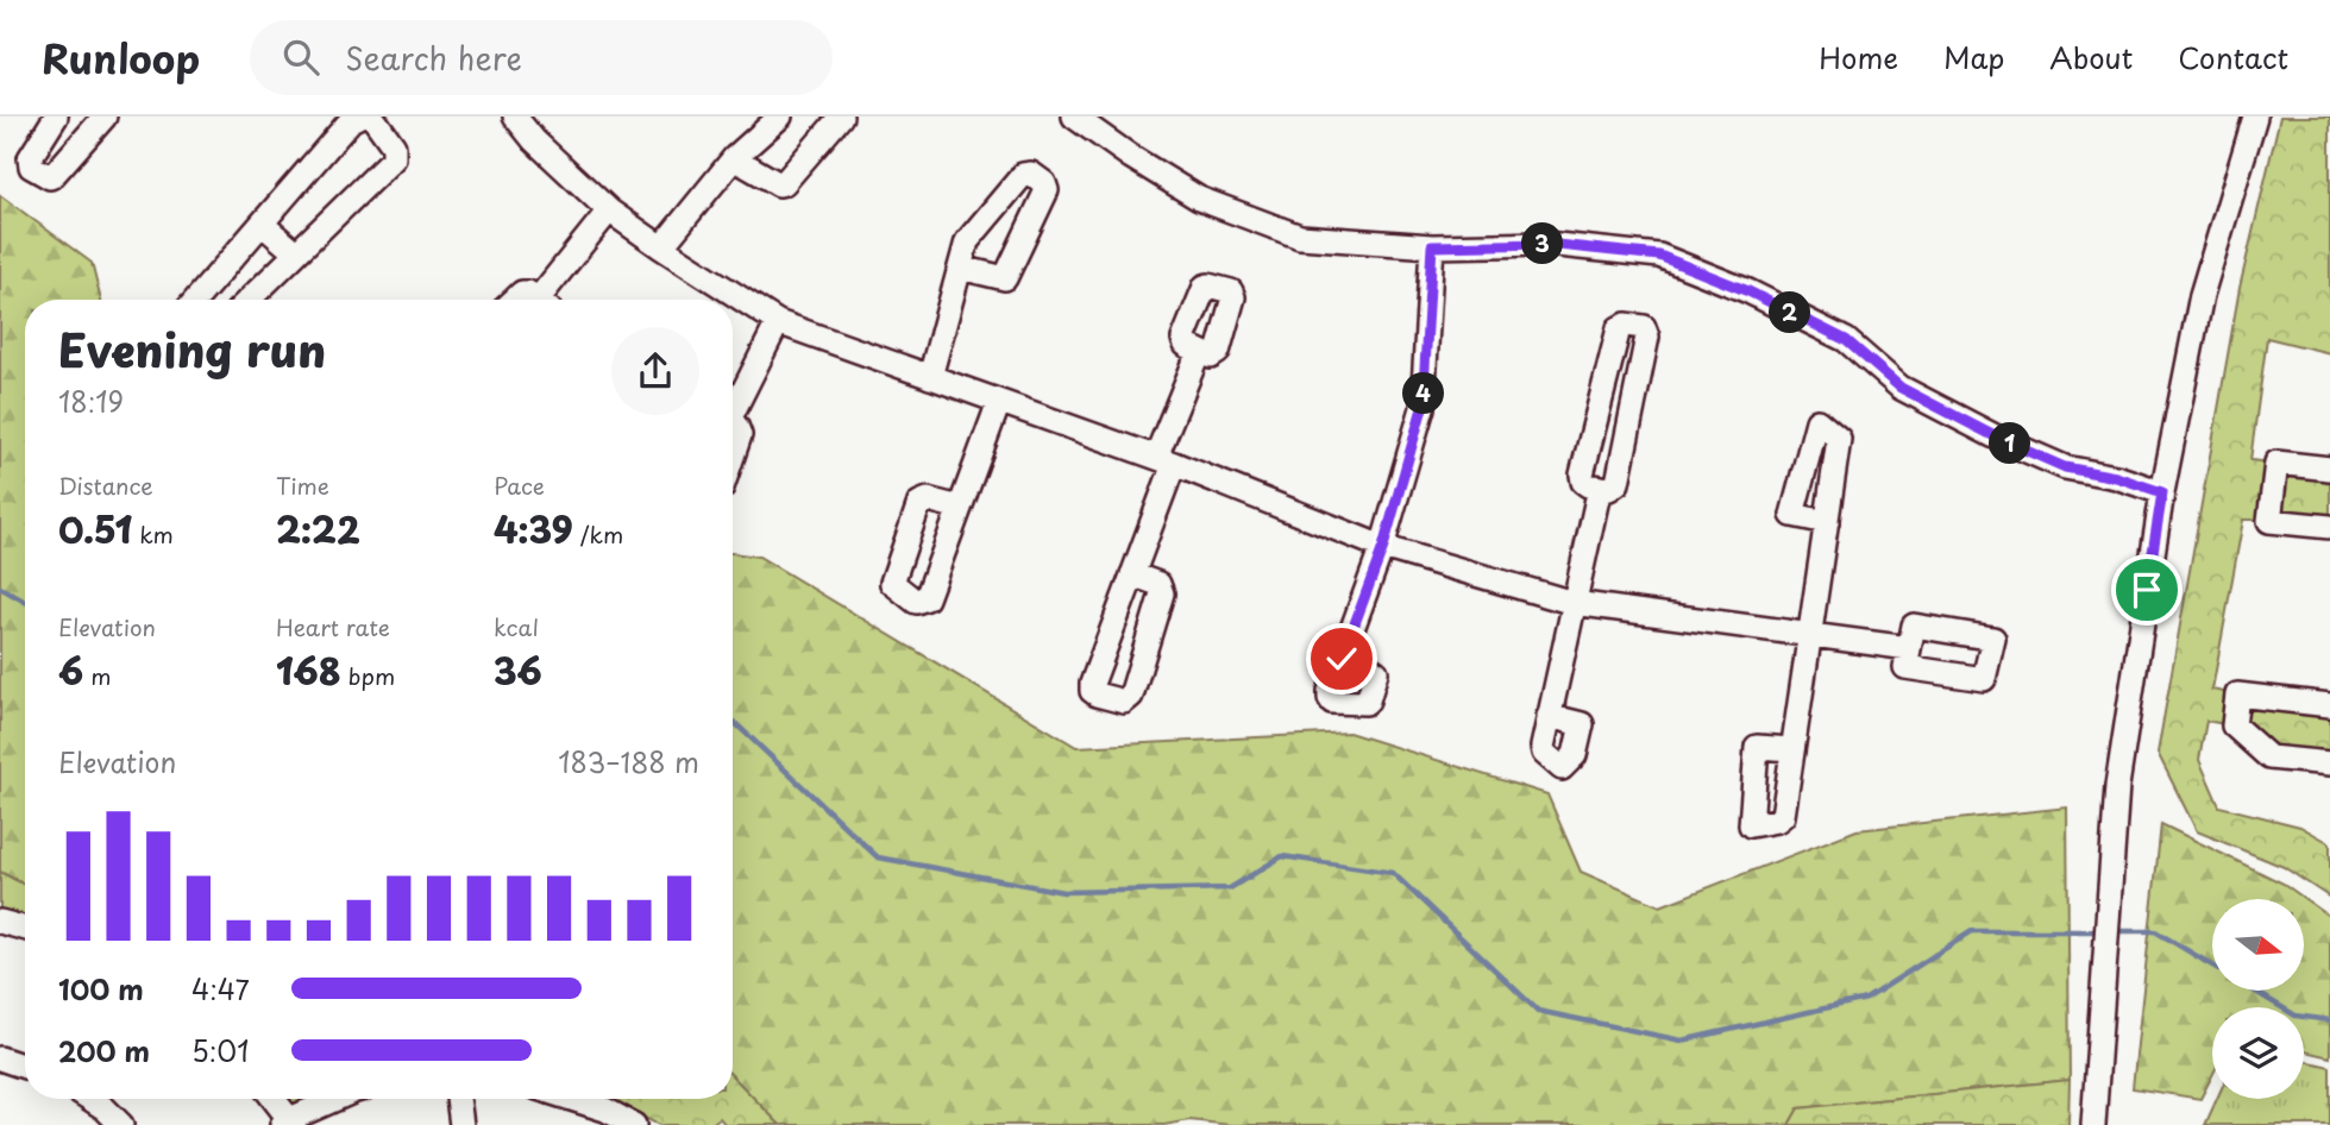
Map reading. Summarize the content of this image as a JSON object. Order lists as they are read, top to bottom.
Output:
{
  "north": "right",
  "page": {
    "header": "Runloop",
    "search": "Search here",
    "nav": [
      "Home",
      "Map",
      "About",
      "Contact"
    ],
    "pins": [
      "3",
      "2",
      "4",
      "1"
    ],
    "heading": ["Evening run", "18:19"],
    "stats": [
      ["Distance", "0.51 km"],
      ["Time", "2:22"],
      ["Pace", "4:39 /km"],
      ["Elevation", "6 m"],
      ["Heart rate", "168 bpm"],
      ["kcal", "36"]
    ],
    "chart": ["Elevation", "183–188 m"],
    "list": [
      {
        "name": "100 m",
        "note": "4:47"
      },
      {
        "name": "200 m",
        "note": "5:01"
      }
    ]
  }
}
